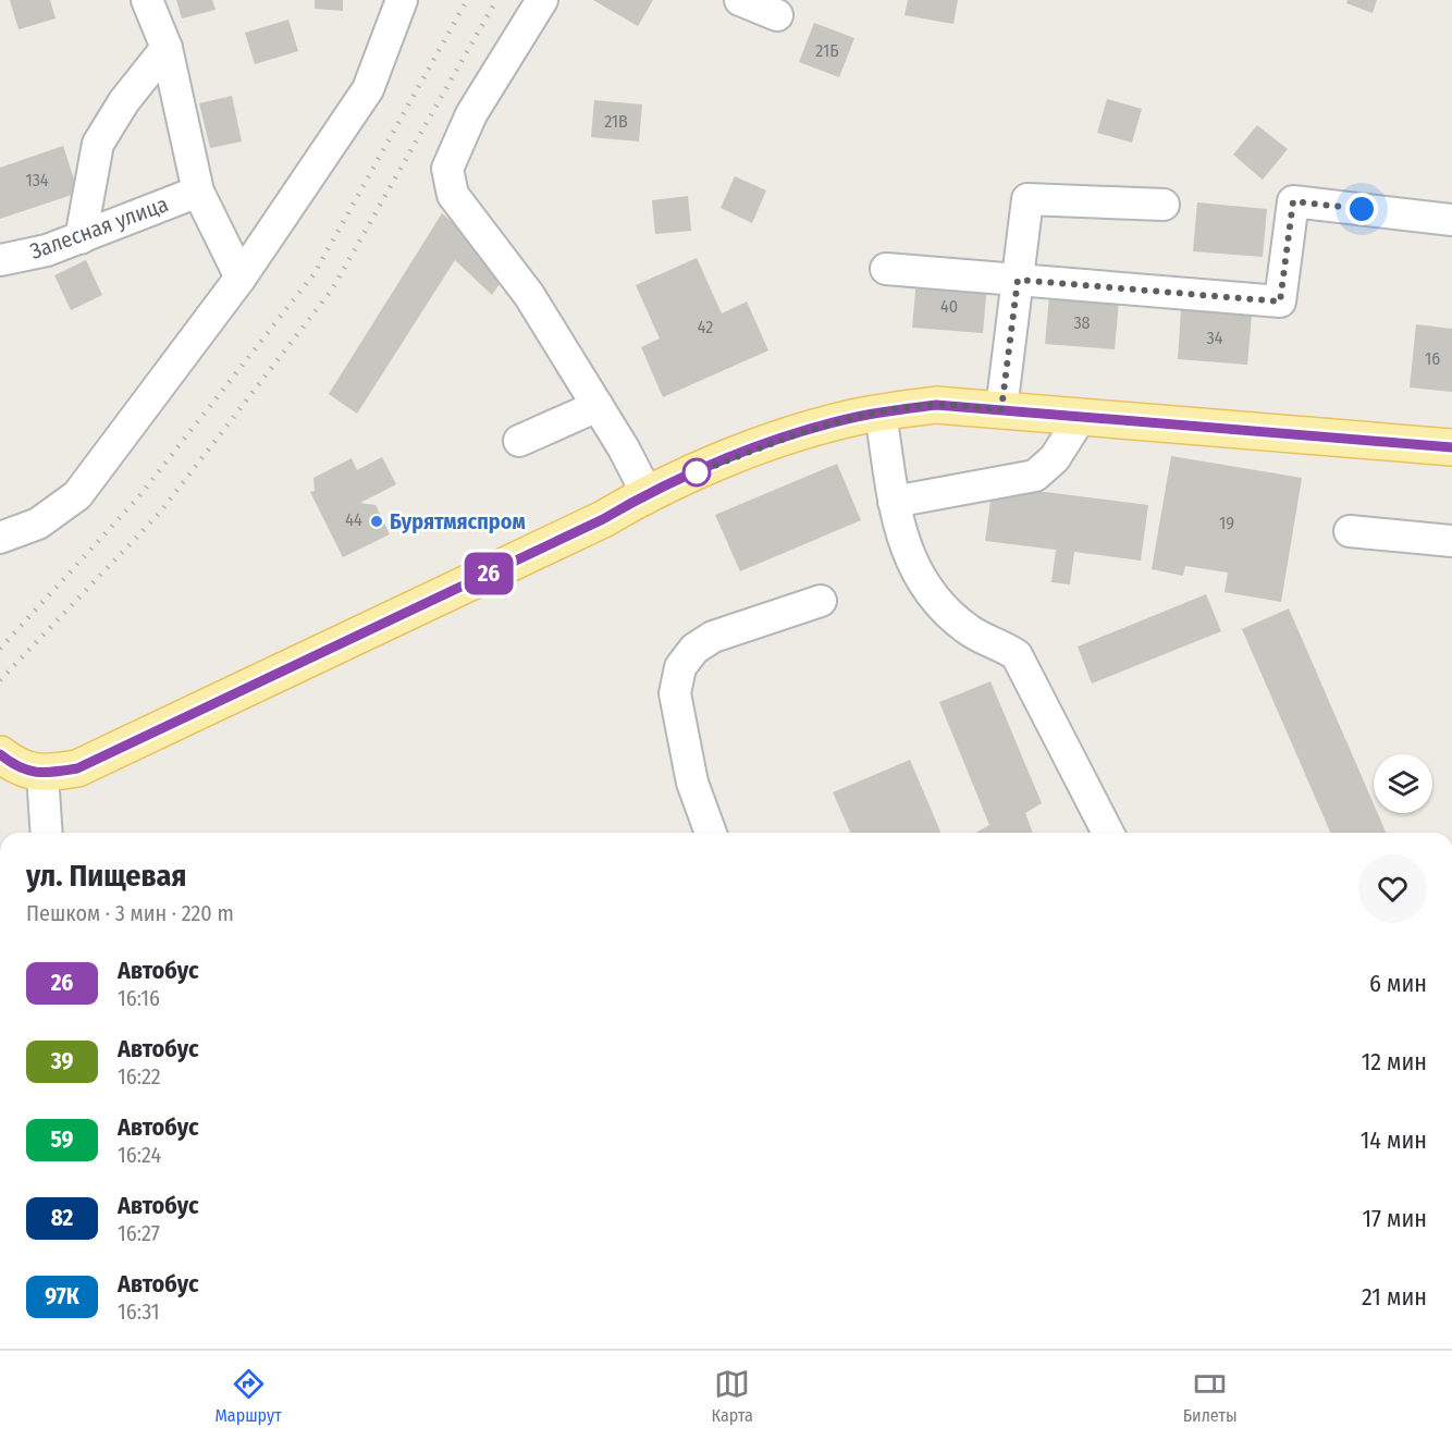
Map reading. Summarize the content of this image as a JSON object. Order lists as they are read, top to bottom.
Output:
{
  "streets": {
    "street": ["Залесная улица"]
  },
  "places": ["Бурятмяспром"],
  "lines": ["bus line 26"],
  "house_numbers": [
    "21Б",
    "21В",
    "134",
    "40",
    "38",
    "42",
    "34",
    "16",
    "44",
    "19"
  ],
  "page": {
    "on_map": "26",
    "heading": ["ул. Пищевая", "Пешком · 3 мин · 220 m"],
    "list": [
      {
        "mark": "26",
        "name": "Автобус",
        "note": "16:16",
        "value": "6 мин"
      },
      {
        "mark": "39",
        "name": "Автобус",
        "note": "16:22",
        "value": "12 мин"
      },
      {
        "mark": "59",
        "name": "Автобус",
        "note": "16:24",
        "value": "14 мин"
      },
      {
        "mark": "82",
        "name": "Автобус",
        "note": "16:27",
        "value": "17 мин"
      },
      {
        "mark": "97К",
        "name": "Автобус",
        "note": "16:31",
        "value": "21 мин"
      }
    ],
    "tabs": ["Маршрут", "Карта", "Билеты"]
  }
}
